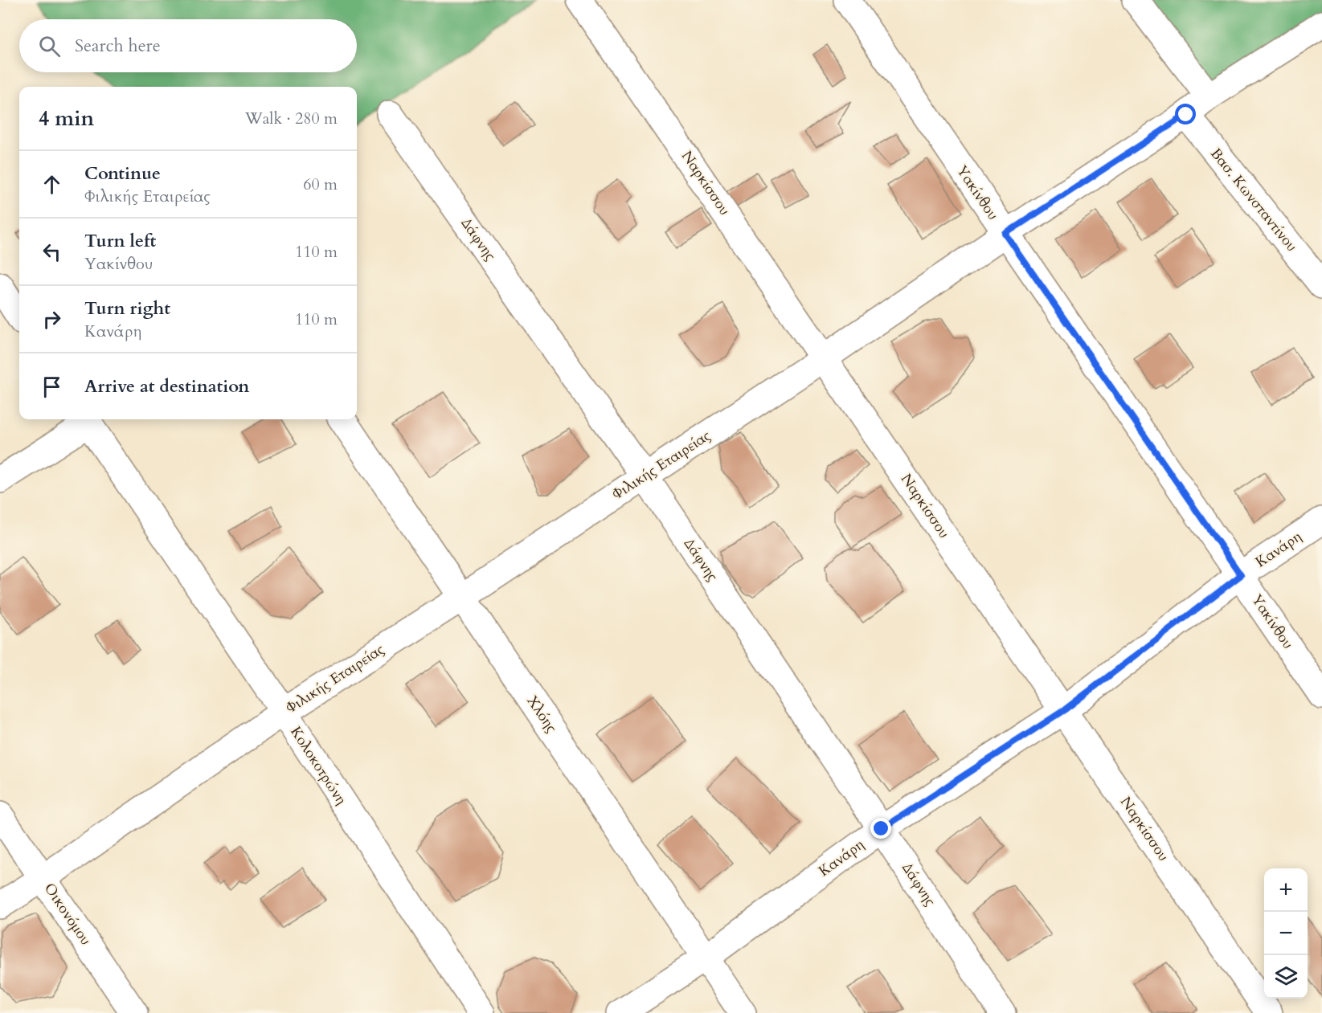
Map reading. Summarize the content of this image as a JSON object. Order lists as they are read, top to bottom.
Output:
{
  "streets": {
    "street": [
      "Ναρκίσσου",
      "Υακίνθου",
      "Βασ. Κωνσταντίνου",
      "Δάφνης",
      "Φιλικής Εταιρείας",
      "Κανάρη",
      "Χλόης",
      "Κολοκοτρώνη",
      "Οικονόμου"
    ]
  },
  "crossings": [
    ["Ναρκίσσου", "Φιλικής Εταιρείας"],
    ["Ναρκίσσου", "Κανάρη"],
    ["Υακίνθου", "Φιλικής Εταιρείας"],
    ["Υακίνθου", "Κανάρη"],
    ["Βασ. Κωνσταντίνου", "Φιλικής Εταιρείας"],
    ["Δάφνης", "Φιλικής Εταιρείας"],
    ["Δάφνης", "Κανάρη"],
    ["Φιλικής Εταιρείας", "Χλόης"],
    ["Φιλικής Εταιρείας", "Κολοκοτρώνη"],
    ["Φιλικής Εταιρείας", "Οικονόμου"],
    ["Κανάρη", "Χλόης"]
  ],
  "page": {
    "search": "Search here",
    "heading": ["4 min", "Walk · 280 m"],
    "list": [
      ["Continue", "Φιλικής Εταιρείας", "60 m"],
      ["Turn left", "Υακίνθου", "110 m"],
      ["Turn right", "Κανάρη", "110 m"],
      "Arrive at destination"
    ],
    "map_buttons": ["+", "−"]
  }
}
